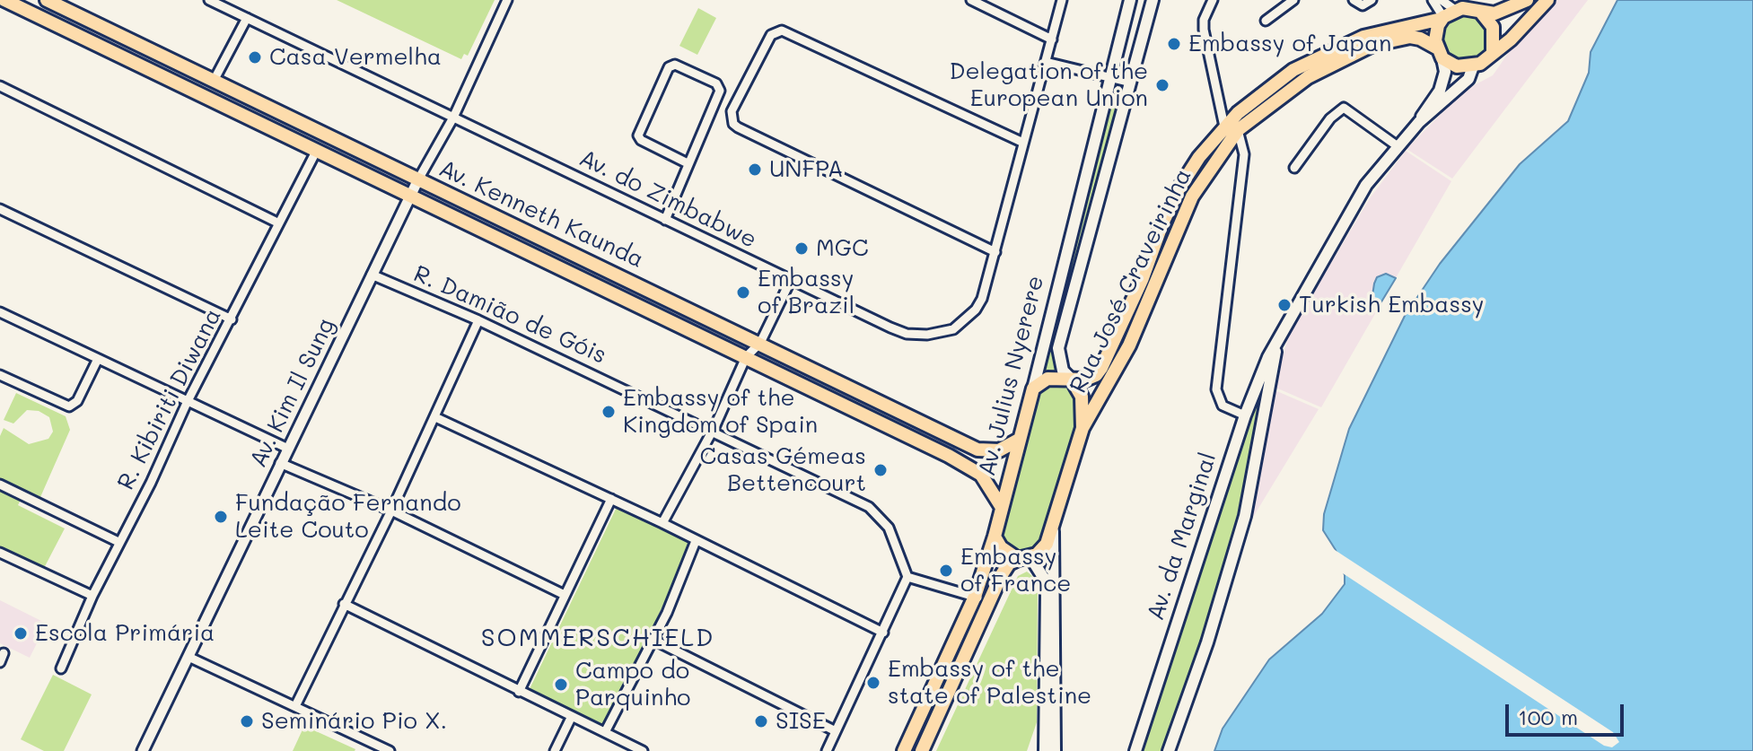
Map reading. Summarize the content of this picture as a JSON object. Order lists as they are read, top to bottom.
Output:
{
  "streets": {
    "main road": [
      "Av. Kenneth Kaunda",
      "Rua José Craveirinha",
      "Av. Julius Nyerere",
      "Av. da Marginal"
    ],
    "street": [
      "Av. do Zimbabwe",
      "R. Damião de Góis",
      "Av. Kim Il Sung",
      "R. Kibiriti Diwana"
    ]
  },
  "crossings": [
    ["Av. Kenneth Kaunda", "Av. Julius Nyerere"],
    ["Av. Kenneth Kaunda", "Av. Kim Il Sung"],
    ["Rua José Craveirinha", "Av. Julius Nyerere"],
    ["Rua José Craveirinha", "Av. da Marginal"],
    ["R. Damião de Góis", "Av. Kim Il Sung"]
  ],
  "districts": ["SOMMERSCHIELD"],
  "places": [
    "Embassy of Japan",
    "Casa Vermelha",
    "Delegation of the European Union",
    "UNFPA",
    "MGC",
    "Embassy of Brazil",
    "Turkish Embassy",
    "Embassy of the Kingdom of Spain",
    "Casas Gémeas Bettencourt",
    "Fundação Fernando Leite Couto",
    "Embassy of France",
    "Escola Primária",
    "Embassy of the state of Palestine",
    "Campo do Parquinho",
    "Seminário Pio X.",
    "SISE"
  ],
  "scale_bar": "100 m"
}
